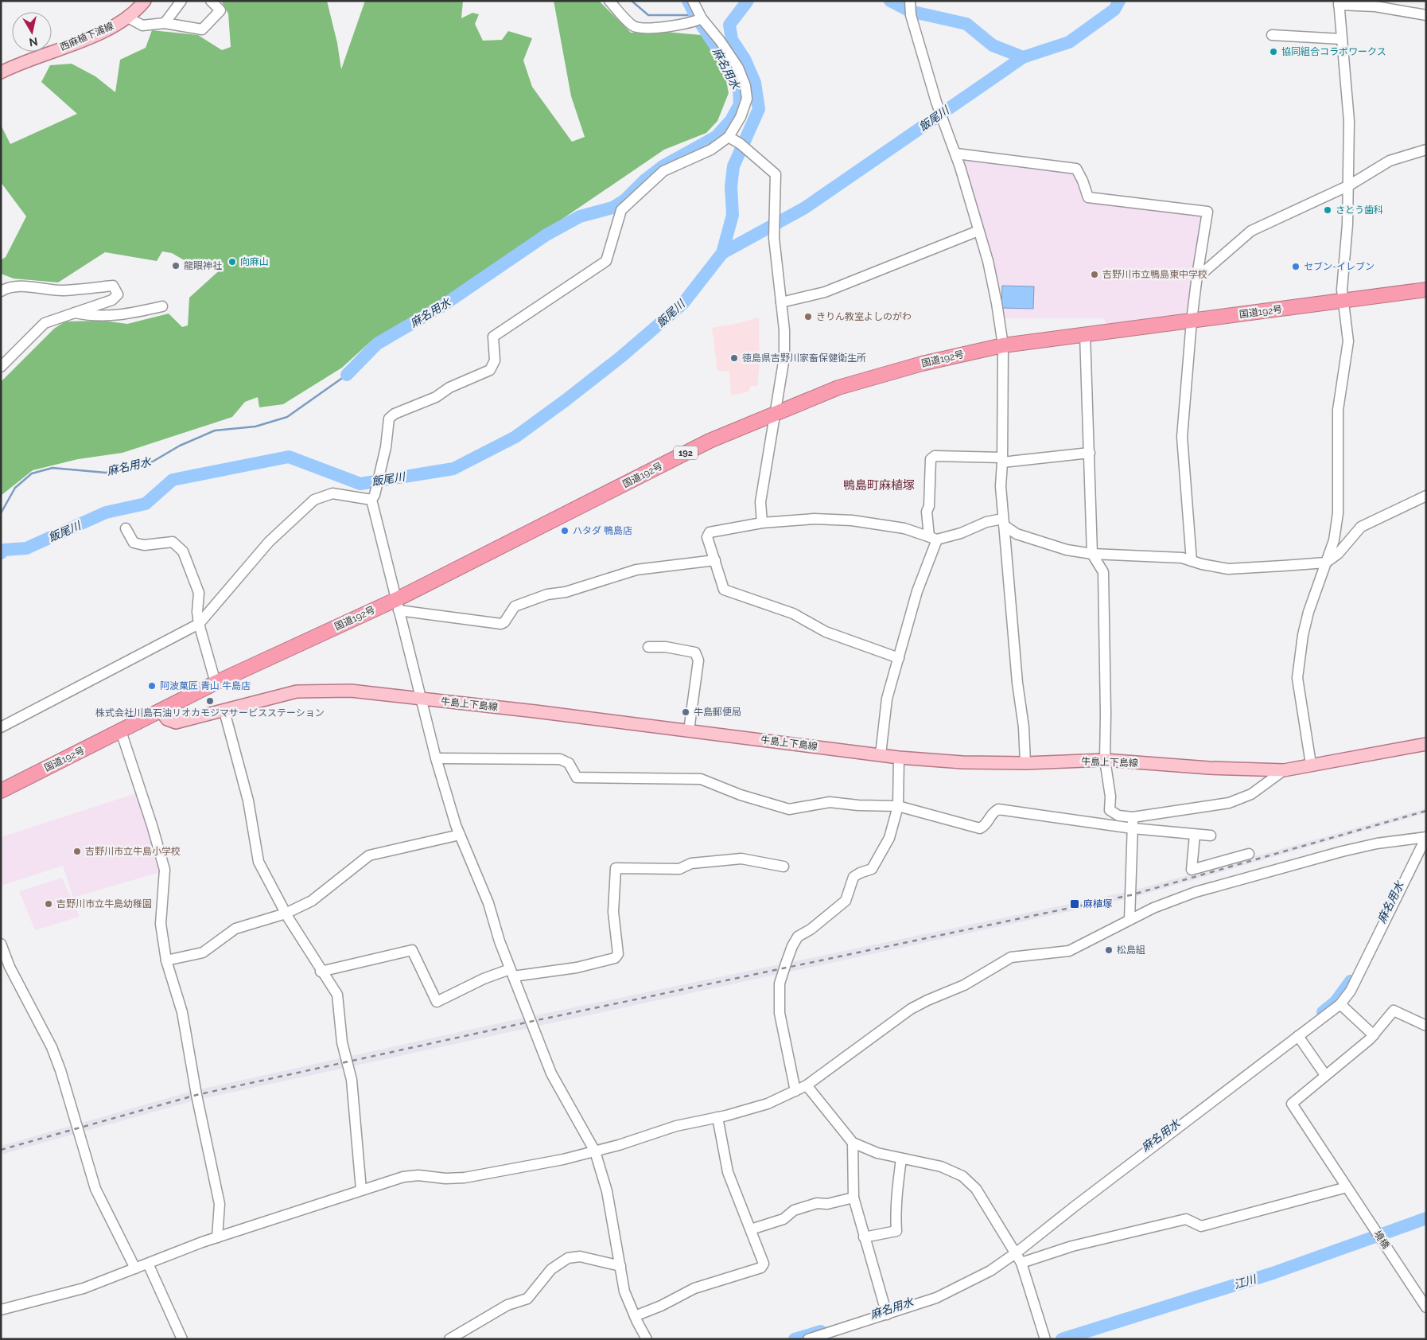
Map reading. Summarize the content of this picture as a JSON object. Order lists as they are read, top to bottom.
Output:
{
  "streets": {
    "highway": ["国道192号", "192"],
    "main road": ["西麻植下浦線", "牛島上下島線"],
    "street": ["境橋"]
  },
  "crossings": [
    ["国道192号", "牛島上下島線"]
  ],
  "districts": ["鴨島町麻植塚"],
  "water": ["麻名用水", "飯尾川", "江川"],
  "places": {
    "other": [
      "協同組合コラボワークス",
      "さとう歯科",
      "向麻山",
      "龍眼神社",
      "セブン-イレブン",
      "吉野川市立鴨島東中学校",
      "きりん教室よしのがわ",
      "徳島県吉野川家畜保健衛生所",
      "ハタダ 鴨島店",
      "阿波菓匠 青山 牛島店",
      "株式会社川島石油リオカモジマサービスステーション",
      "牛島郵便局",
      "吉野川市立牛島小学校",
      "吉野川市立牛島幼稚園",
      "松島組"
    ],
    "transit": ["麻植塚"]
  },
  "north": "bottom"
}
